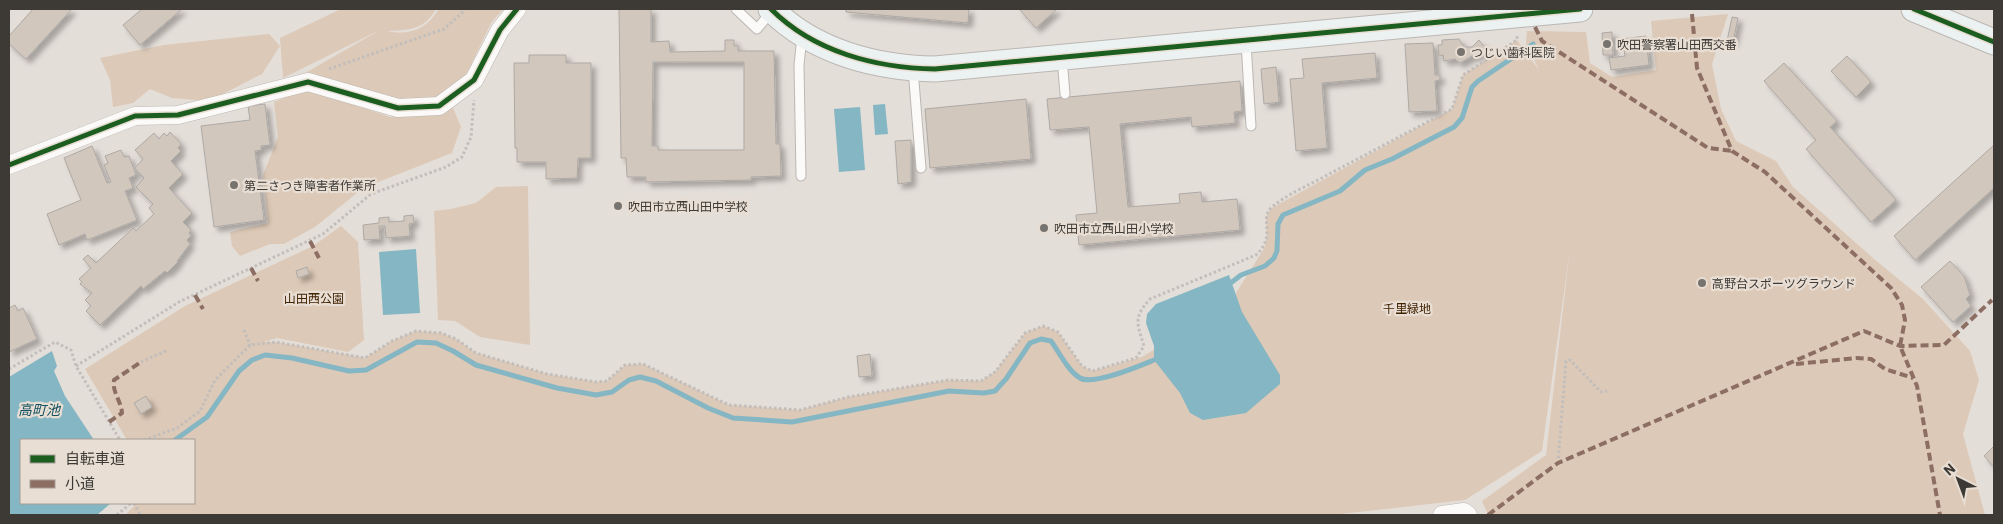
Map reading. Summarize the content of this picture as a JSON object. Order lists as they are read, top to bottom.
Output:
{
  "water": ["高町池"],
  "parks": ["山田西公園", "千里緑地"],
  "places": [
    "吹田警察署山田西交番",
    "つじい歯科医院",
    "第二さつき障害者作業所",
    "吹田市立西山田中学校",
    "吹田市立西山田小学校",
    "高野台スポーツグラウンド"
  ],
  "legend": ["自転車道", "小道"],
  "north": "top left"
}
